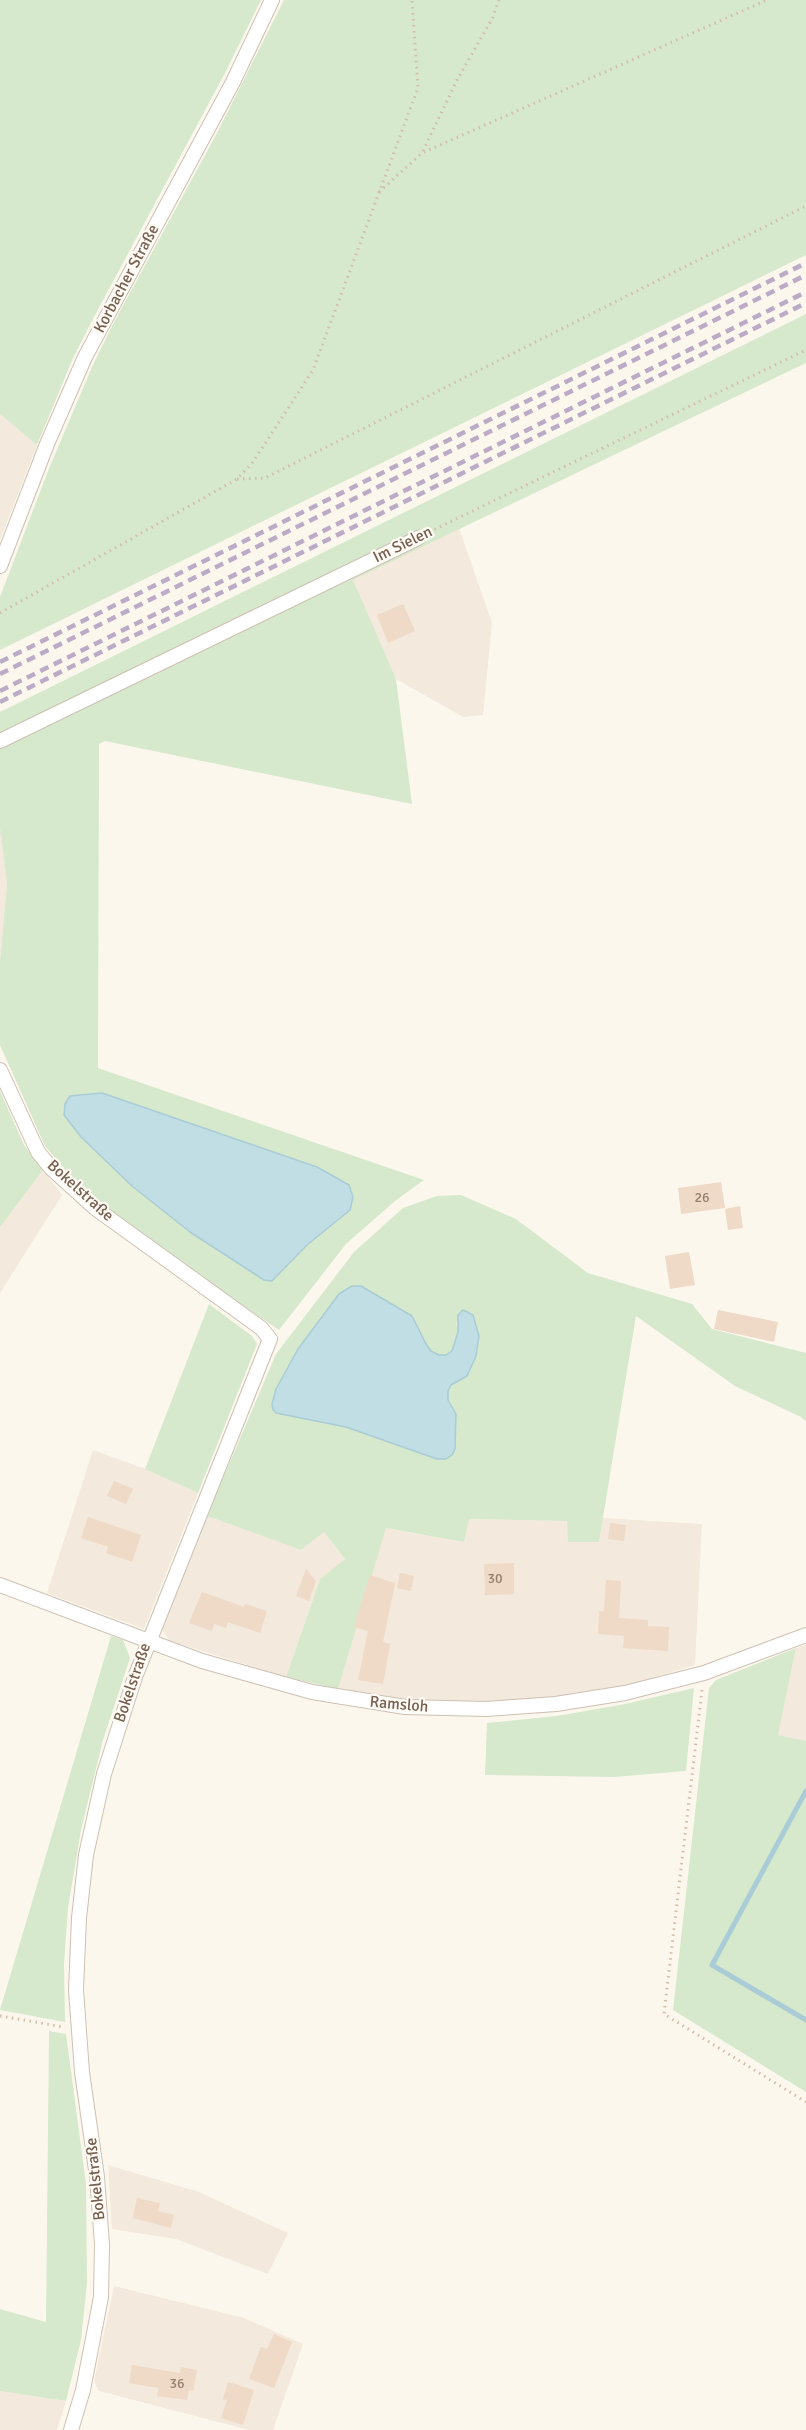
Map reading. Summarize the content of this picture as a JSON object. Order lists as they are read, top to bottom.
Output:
{
  "streets": {
    "street": [
      "Korbacher Straße",
      "Im Sielen",
      "Bokelstraße",
      "Ramsloh"
    ]
  },
  "crossings": [
    ["Bokelstraße", "Ramsloh"]
  ],
  "house_numbers": ["26", "30", "36"]
}
